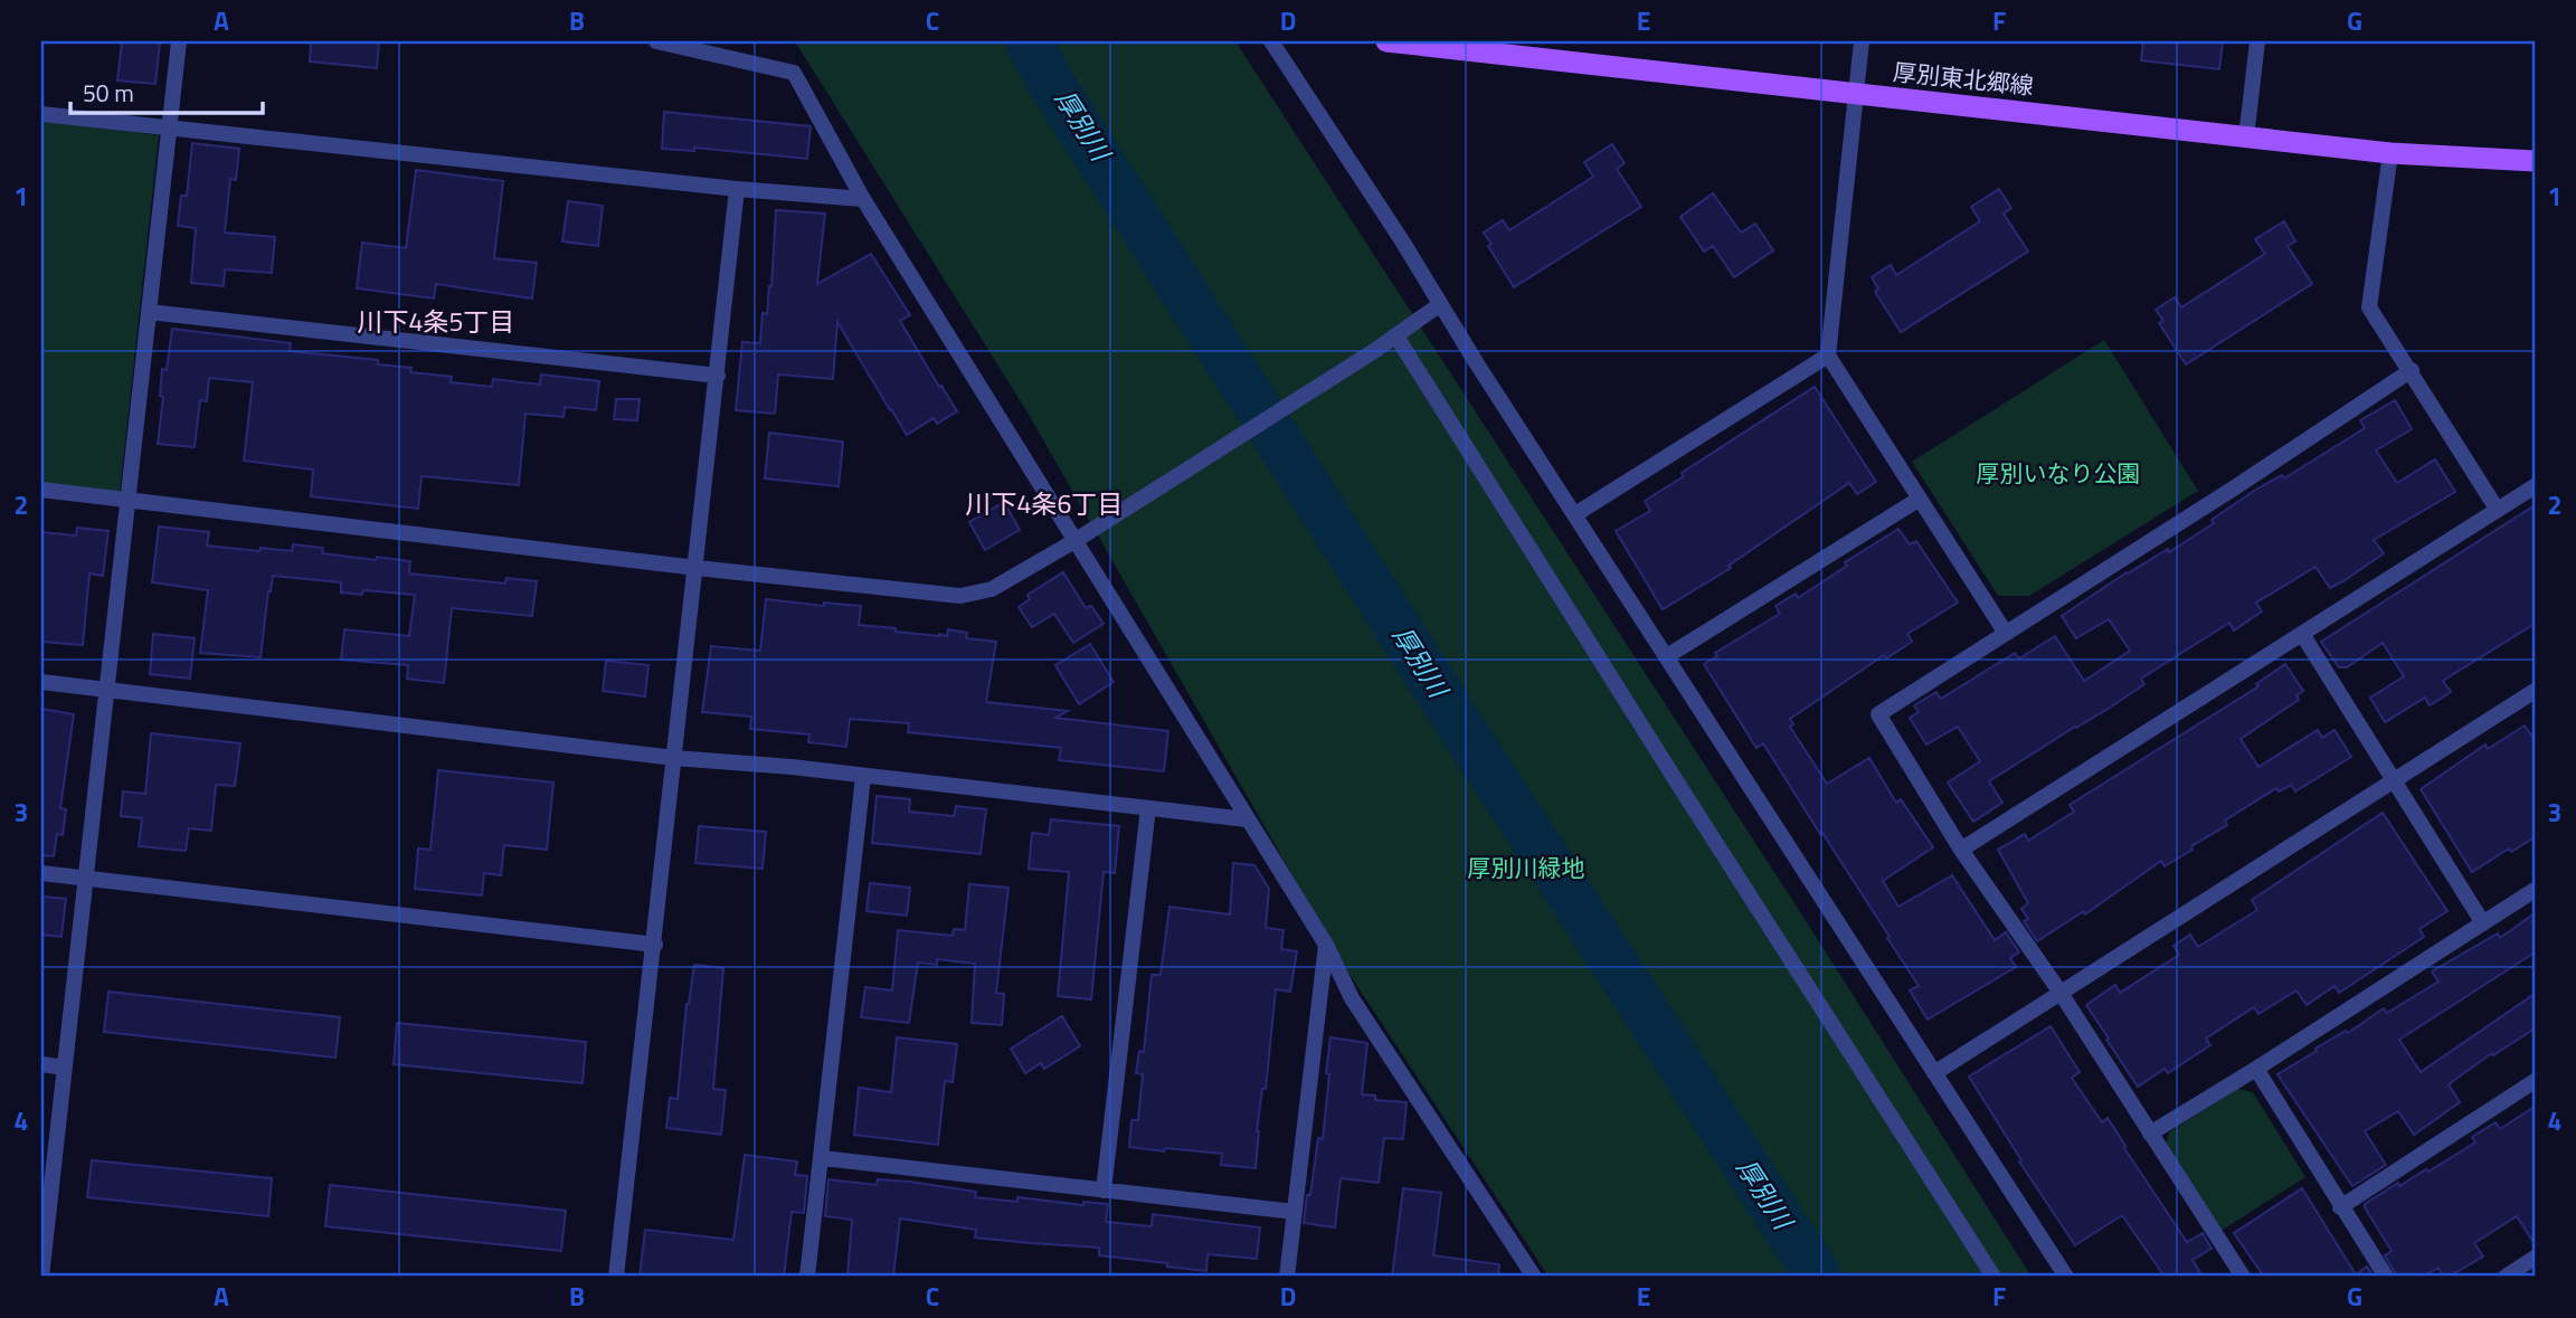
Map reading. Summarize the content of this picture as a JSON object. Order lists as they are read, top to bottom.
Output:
{
  "streets": {
    "main road": ["厚別東北郷線"]
  },
  "districts": ["川下4条5丁目", "川下4条6丁目"],
  "water": ["厚別川"],
  "parks": ["厚別いなり公園", "厚別川緑地"],
  "scale_bar": "50 m",
  "grid": {
    "columns": [
      "A",
      "B",
      "C",
      "D",
      "E",
      "F",
      "G"
    ],
    "rows": [
      "1",
      "2",
      "3",
      "4"
    ]
  }
}
